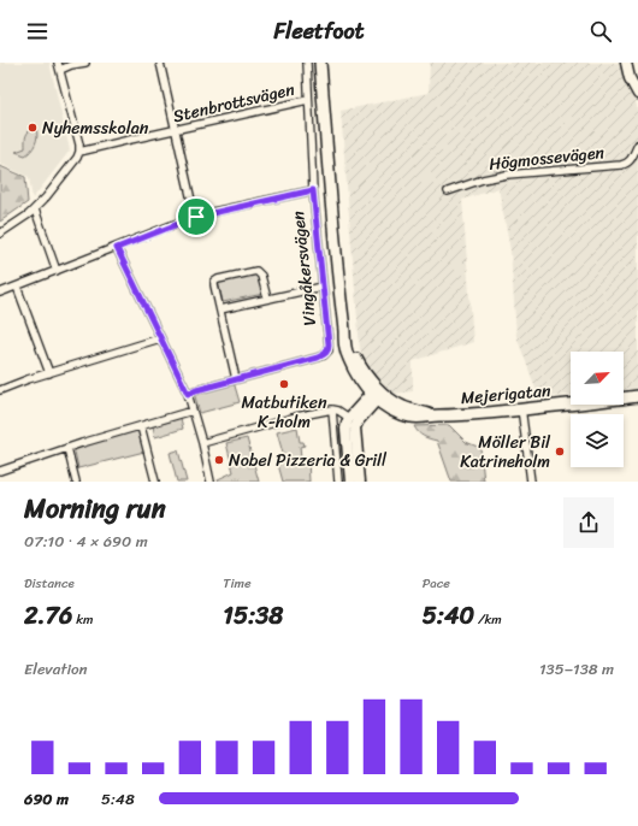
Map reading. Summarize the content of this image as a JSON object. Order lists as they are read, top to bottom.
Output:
{
  "streets": {
    "main road": ["Vingåkersvägen", "Mejerigatan"],
    "street": ["Stenbrottsvägen", "Högmossevägen"]
  },
  "crossings": [
    ["Stenbrottsvägen", "Vingåkersvägen"],
    ["Vingåkersvägen", "Mejerigatan"]
  ],
  "places": [
    "Nyhemsskolan",
    "Matbutiken K-holm",
    "Möller Bil Katrineholm",
    "Nobel Pizzeria & Grill"
  ],
  "north": "top right",
  "page": {
    "header": "Fleetfoot",
    "heading": ["Morning run", "07:10 · 4 × 690 m"],
    "stats": [
      ["Distance", "2.76 km"],
      ["Time", "15:38"],
      ["Pace", "5:40 /km"]
    ],
    "chart": ["Elevation", "135–138 m"],
    "list": [
      {
        "name": "690 m",
        "note": "5:48"
      }
    ]
  }
}
